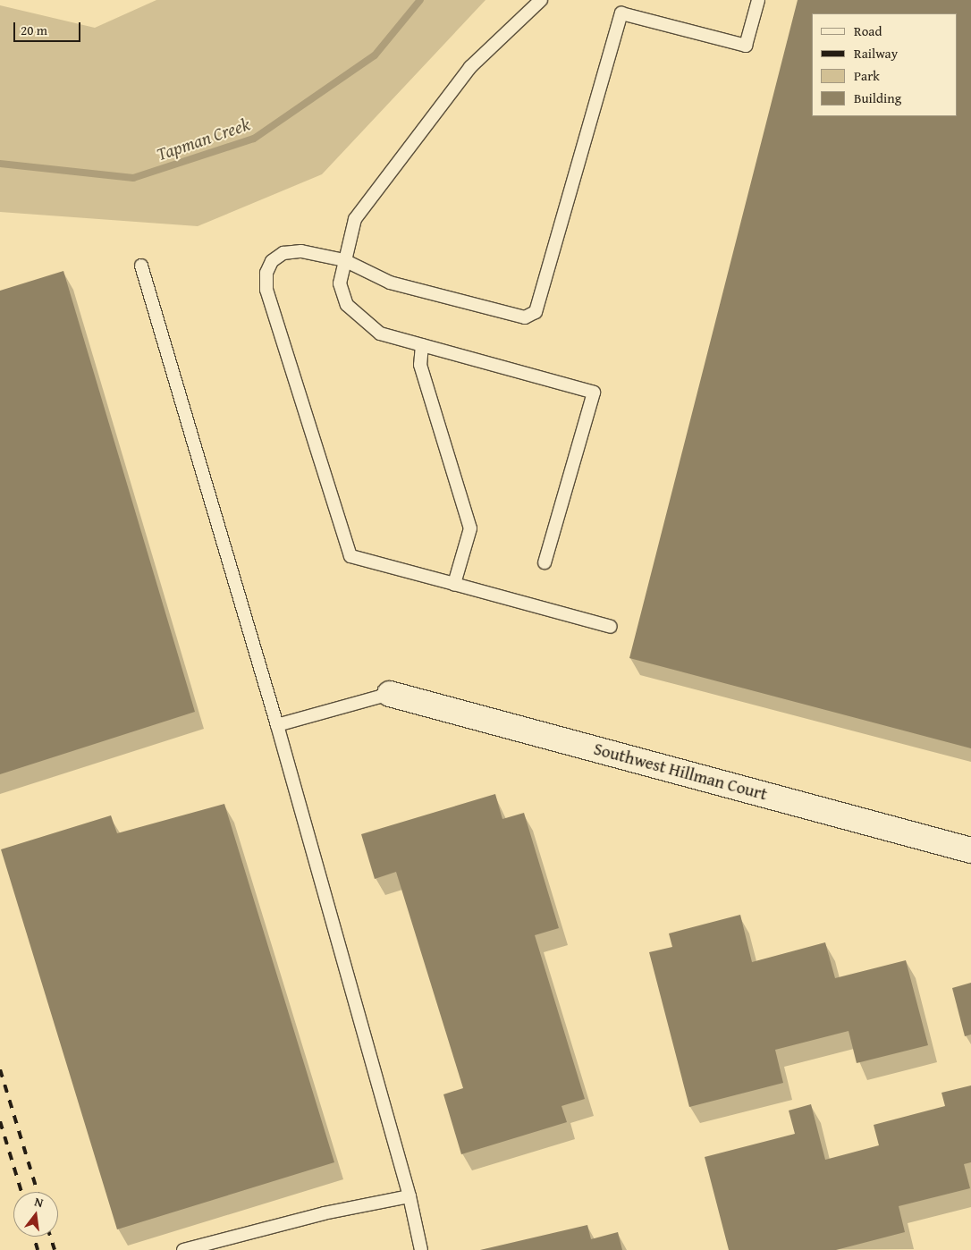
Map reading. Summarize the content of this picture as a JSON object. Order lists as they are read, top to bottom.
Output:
{
  "streets": {
    "street": ["Southwest Hillman Court"]
  },
  "water": ["Tapman Creek"],
  "legend": [
    "Road",
    "Railway",
    "Park",
    "Building"
  ],
  "scale_bar": "20 m",
  "north": "top"
}
